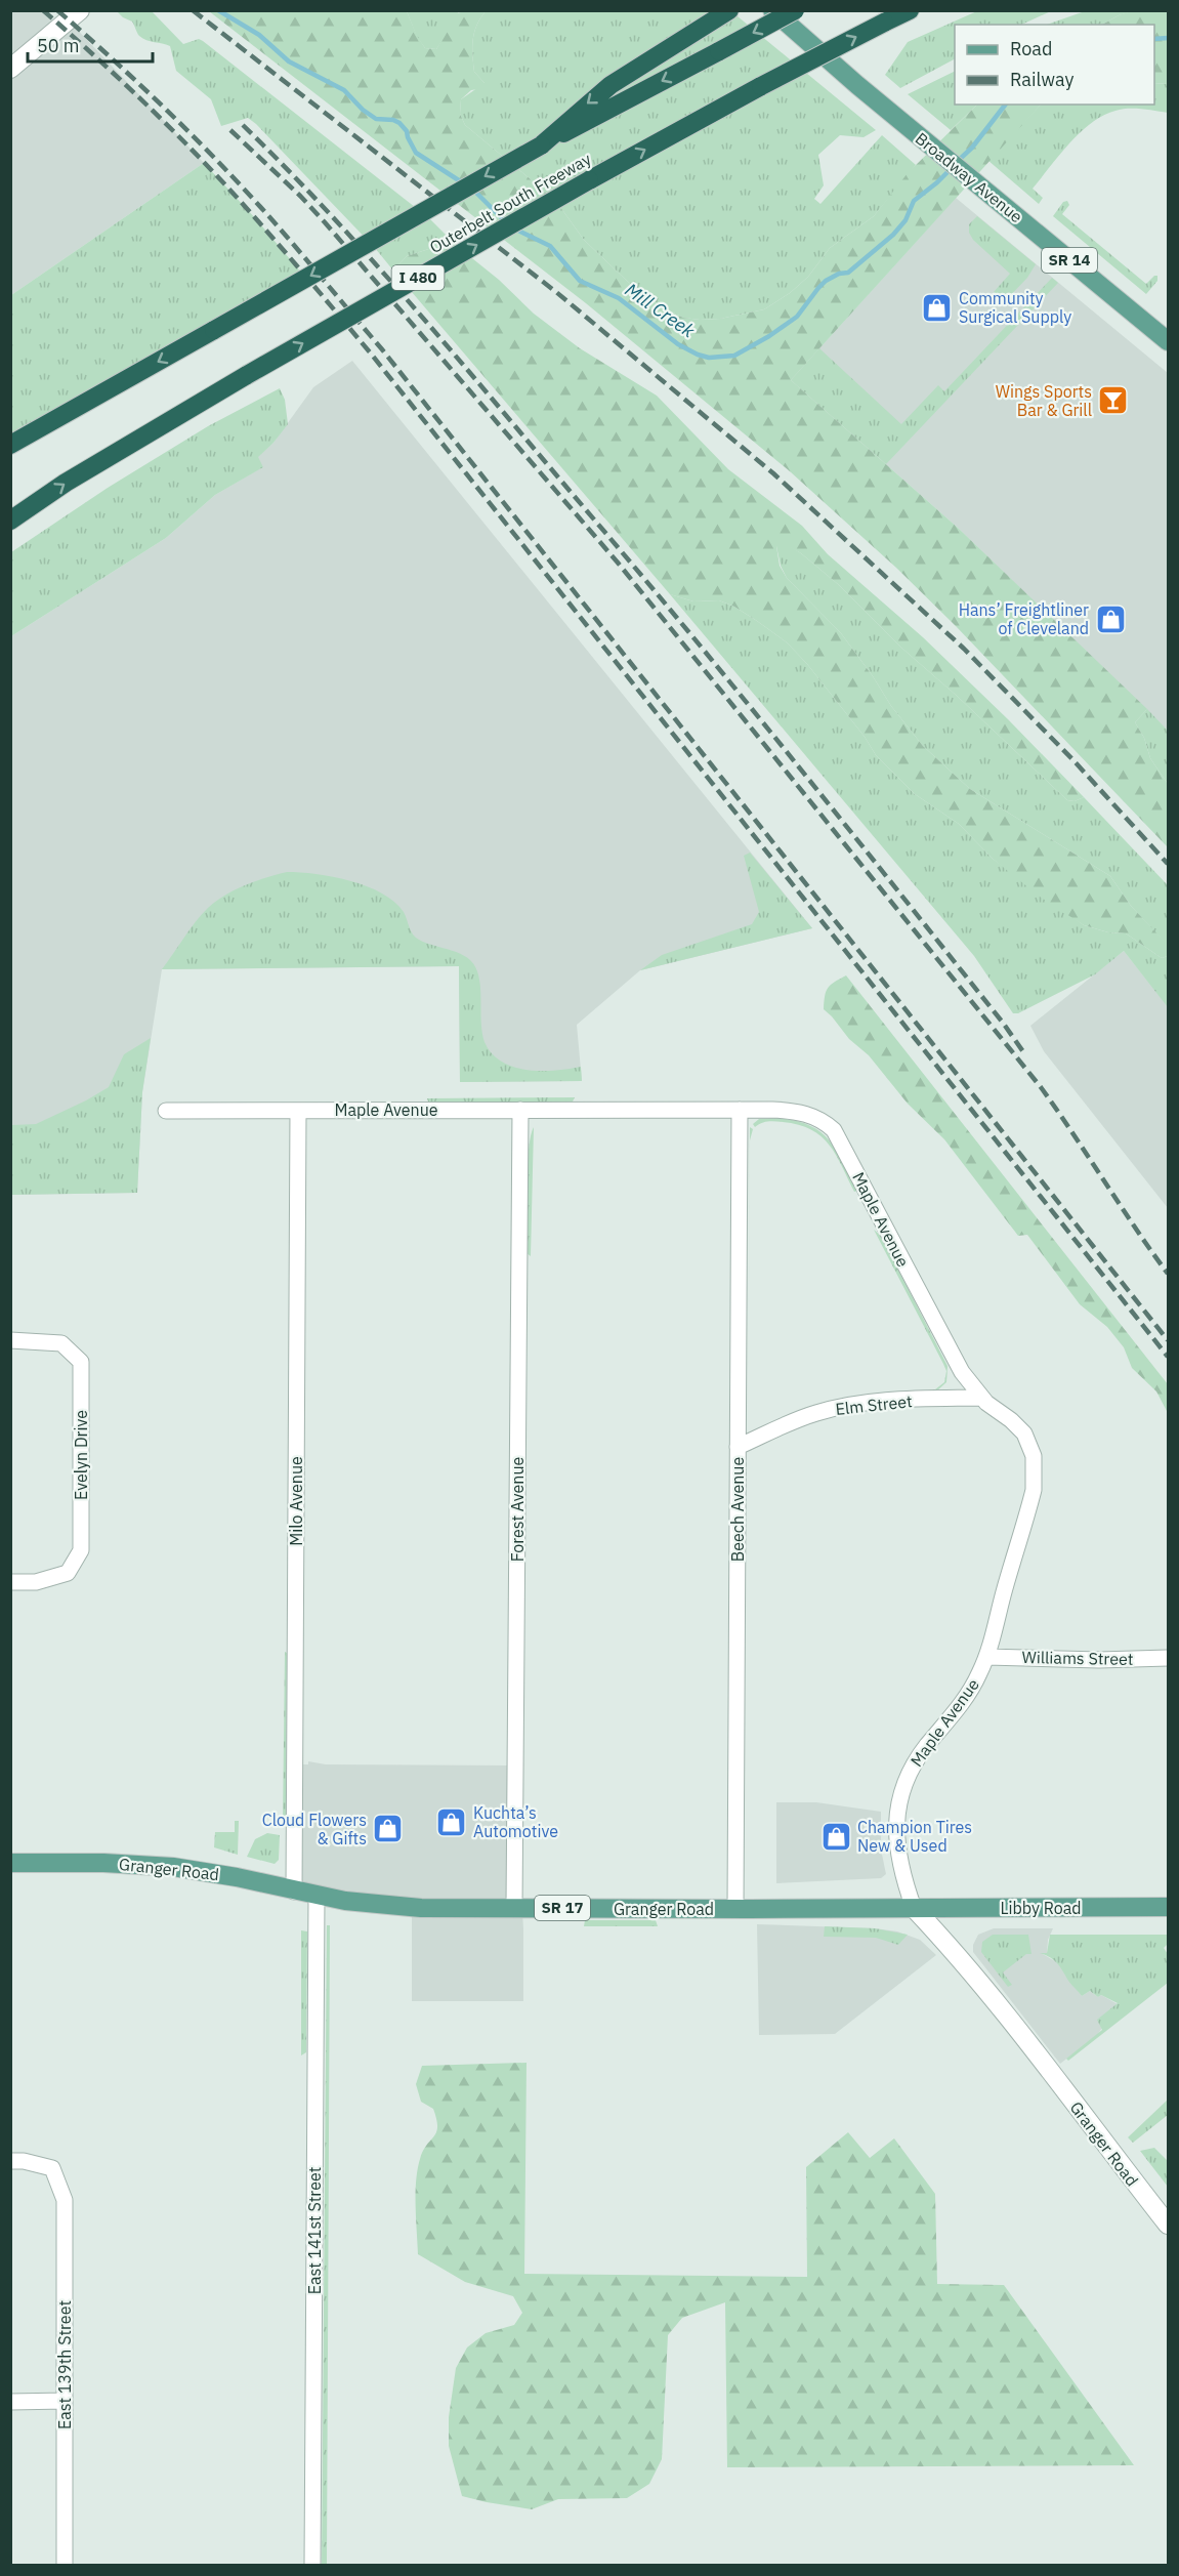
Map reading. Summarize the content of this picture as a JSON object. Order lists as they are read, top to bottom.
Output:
{
  "streets": {
    "highway": ["Outerbelt South Freeway", "I 480"],
    "main road": [
      "Broadway Avenue",
      "SR 14",
      "Granger Road",
      "SR 17",
      "Libby Road"
    ],
    "street": [
      "Maple Avenue",
      "Elm Street",
      "Evelyn Drive",
      "Milo Avenue",
      "Forest Avenue",
      "Beech Avenue",
      "Williams Street",
      "East 141st Street",
      "East 139th Street"
    ]
  },
  "crossings": [
    ["Maple Avenue", "Elm Street"],
    ["Maple Avenue", "Milo Avenue"],
    ["Maple Avenue", "Forest Avenue"],
    ["Maple Avenue", "Beech Avenue"],
    ["Maple Avenue", "Williams Street"],
    ["Maple Avenue", "Granger Road"],
    ["Maple Avenue", "Libby Road"],
    ["Elm Street", "Beech Avenue"],
    ["Milo Avenue", "Granger Road"],
    ["Forest Avenue", "Granger Road"],
    ["Beech Avenue", "Granger Road"],
    ["Granger Road", "Libby Road"],
    ["Granger Road", "East 141st Street"]
  ],
  "water": ["Mill Creek"],
  "places": {
    "shop": [
      "Community Surgical Supply",
      "Hans’ Freightliner of Cleveland",
      "Kuchta’s Automotive",
      "Cloud Flowers & Gifts",
      "Champion Tires New & Used"
    ],
    "bar": ["Wings Sports Bar & Grill"]
  },
  "legend": ["Road", "Railway"],
  "scale_bar": "50 m"
}
